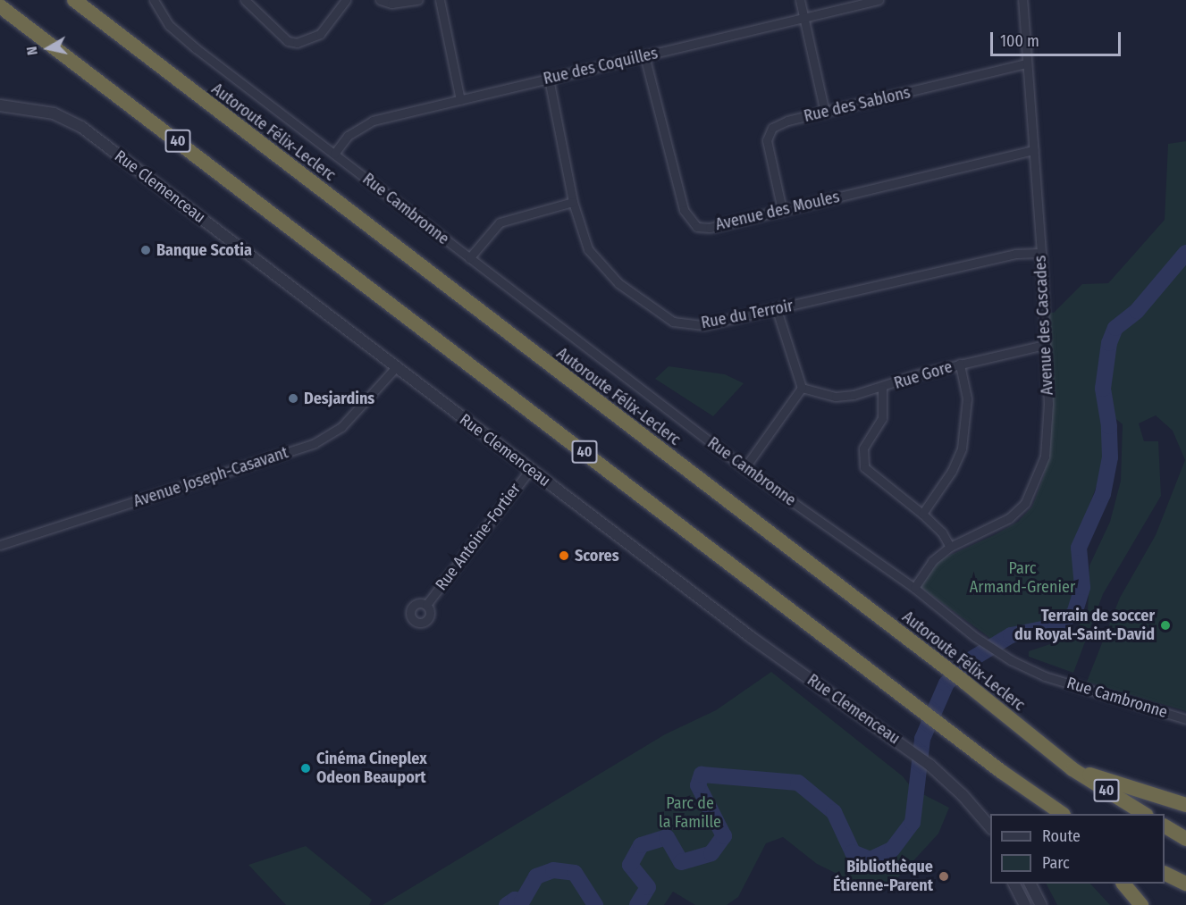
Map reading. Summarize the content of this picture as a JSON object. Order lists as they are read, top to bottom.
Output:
{
  "streets": {
    "highway": ["Autoroute Félix-Leclerc", "40"],
    "street": [
      "Rue des Coquilles",
      "Rue des Sablons",
      "Rue Clemenceau",
      "Rue Cambronne",
      "Avenue des Moules",
      "Rue du Terroir",
      "Avenue des Cascades",
      "Rue Gore",
      "Avenue Joseph-Casavant",
      "Rue Antoine-Fortier"
    ]
  },
  "crossings": [
    ["Rue des Coquilles", "Rue Cambronne"],
    ["Rue des Coquilles", "Avenue des Moules"],
    ["Rue des Coquilles", "Rue du Terroir"],
    ["Rue des Sablons", "Avenue des Moules"],
    ["Rue des Sablons", "Avenue des Cascades"],
    ["Rue Clemenceau", "Avenue Joseph-Casavant"],
    ["Rue Clemenceau", "Rue Antoine-Fortier"],
    ["Rue Cambronne", "Avenue des Cascades"],
    ["Avenue des Moules", "Avenue des Cascades"],
    ["Rue du Terroir", "Avenue des Cascades"],
    ["Avenue des Cascades", "Rue Gore"]
  ],
  "parks": ["Parc Armand-Grenier", "Parc de la Famille"],
  "places": [
    "Banque Scotia",
    "Desjardins",
    "Scores",
    "Terrain de soccer du Royal-Saint-David",
    "Cinéma Cineplex Odeon Beauport",
    "Bibliothèque Étienne-Parent"
  ],
  "legend": ["Route", "Parc"],
  "scale_bar": "100 m",
  "north": "left"
}
